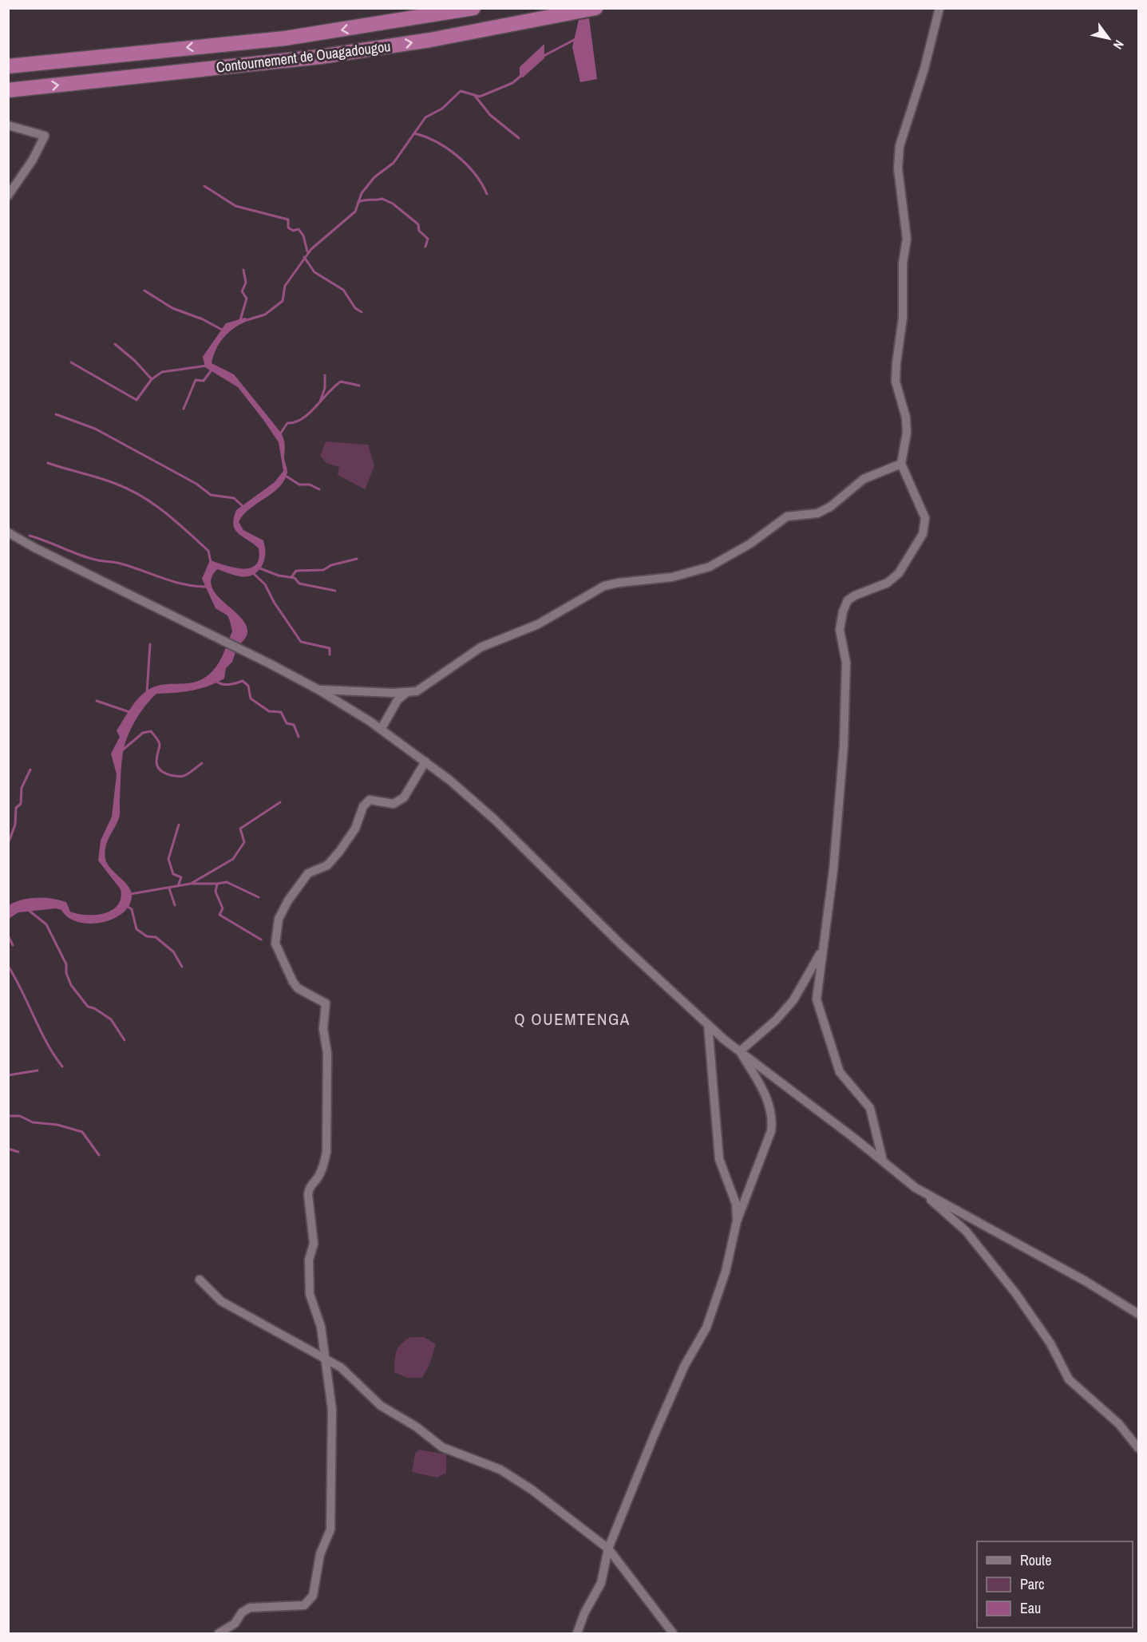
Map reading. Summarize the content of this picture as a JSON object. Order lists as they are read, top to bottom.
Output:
{
  "streets": {
    "highway": ["Contournement de Ouagadougou"]
  },
  "districts": ["Q OUEMTENGA"],
  "legend": ["Route", "Parc", "Eau"],
  "north": "bottom right"
}
